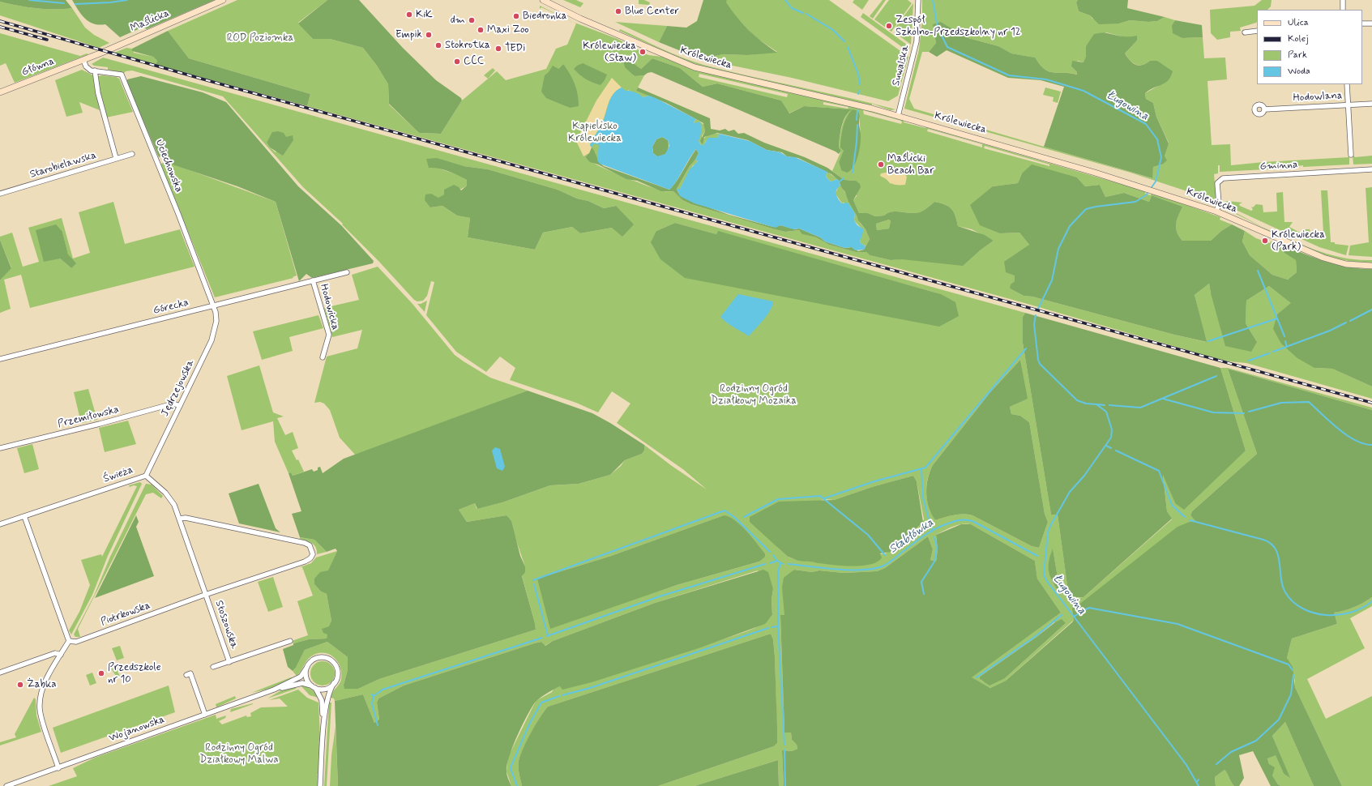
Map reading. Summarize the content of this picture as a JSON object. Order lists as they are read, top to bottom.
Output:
{
  "streets": {
    "street": [
      "Maślicka",
      "Królewiecka",
      "Suwalska",
      "Główna",
      "Hodowlana",
      "Starobielawska",
      "Uciechowska",
      "Gminna",
      "Górecka",
      "Hodowicka",
      "Jędrzejowska",
      "Przemiłowska",
      "Świeża",
      "Piotrkowska",
      "Stoszowska",
      "Wojanowska"
    ]
  },
  "crossings": [
    ["Maślicka", "Główna"],
    ["Królewiecka", "Suwalska"],
    ["Królewiecka", "Gminna"],
    ["Uciechowska", "Górecka"],
    ["Uciechowska", "Jędrzejowska"],
    ["Górecka", "Hodowicka"],
    ["Górecka", "Jędrzejowska"],
    ["Jędrzejowska", "Przemiłowska"],
    ["Jędrzejowska", "Świeża"],
    ["Świeża", "Piotrkowska"],
    ["Świeża", "Stoszowska"],
    ["Piotrkowska", "Stoszowska"]
  ],
  "water": ["Ługowina", "Stabłówka"],
  "parks": [
    "ROD Poziomka",
    "Kąpielisko Królewiecka",
    "Rodzinny Ogród Działkowy Mozaika",
    "Rodzinny Ogród Działkowy Malwa"
  ],
  "places": [
    "Blue Center",
    "KiK",
    "Biedronka",
    "dm",
    "Zespół Szkolno-Przedszkolny nr 12",
    "Maxi Zoo",
    "Empik",
    "Stokrotka",
    "TEDi",
    "Królewiecka (Staw)",
    "CCC",
    "Maślicki Beach Bar",
    "Królewiecka (Park)",
    "Przedszkole nr 10",
    "Żabka"
  ],
  "legend": [
    "Ulica",
    "Kolej",
    "Park",
    "Woda"
  ]
}
